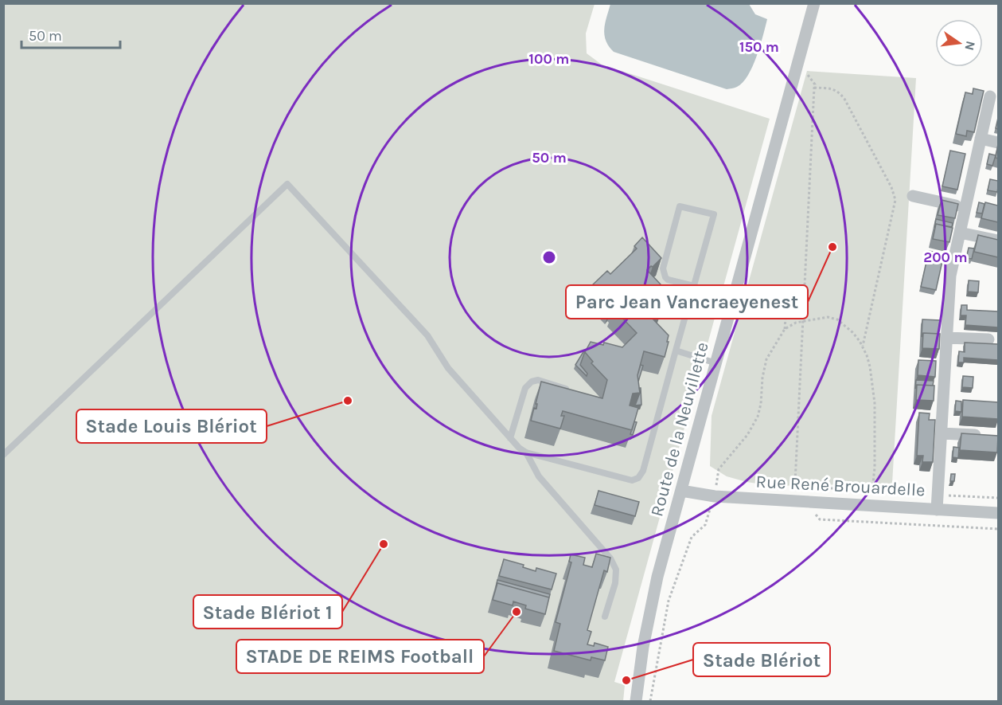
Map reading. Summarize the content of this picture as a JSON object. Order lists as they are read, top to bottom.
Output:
{
  "streets": {
    "street": ["Route de la Neuvillette", "Rue René Brouardelle"]
  },
  "crossings": [
    ["Route de la Neuvillette", "Rue René Brouardelle"]
  ],
  "places": [
    "Parc Jean Vancraeyenest",
    "Stade Louis Blériot",
    "Stade Blériot 1",
    "STADE DE REIMS Football",
    "Stade Blériot"
  ],
  "scale_bar": "50 m",
  "north": "right",
  "rings": [
    "150 m",
    "100 m",
    "50 m",
    "200 m"
  ]
}
